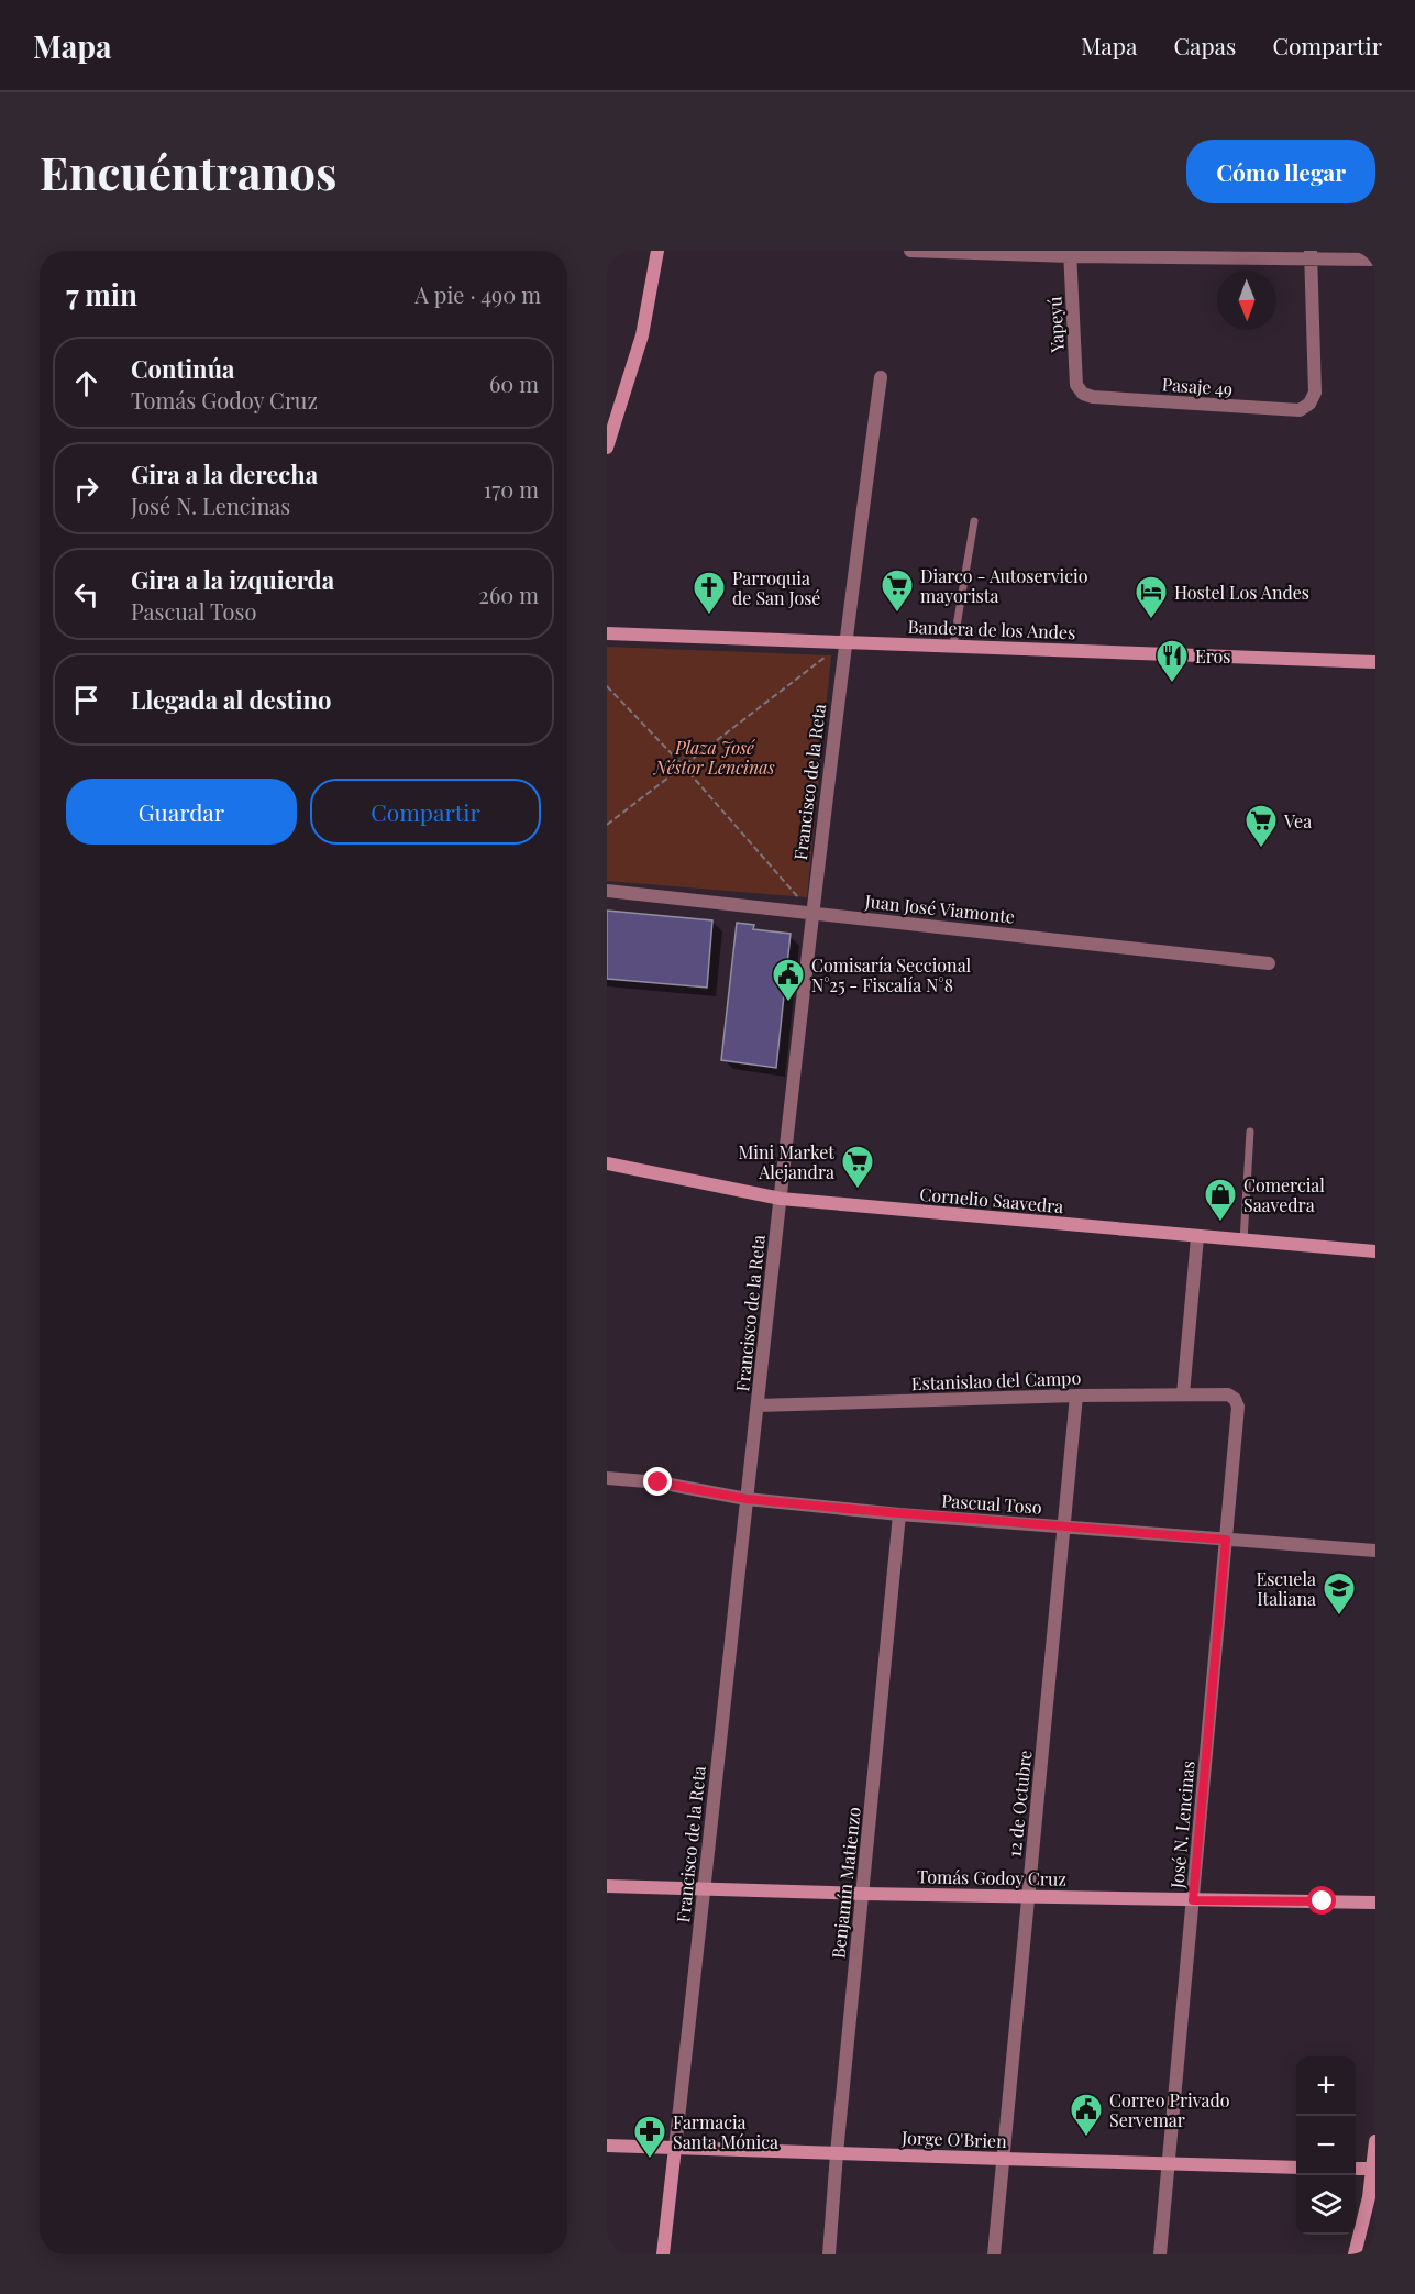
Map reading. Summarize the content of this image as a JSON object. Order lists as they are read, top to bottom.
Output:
{
  "streets": {
    "street": [
      "Yapeyú",
      "Pasaje 49",
      "Bandera de los Andes",
      "Francisco de la Reta",
      "Juan José Viamonte",
      "Cornelio Saavedra",
      "Estanislao del Campo",
      "Pascual Toso",
      "12 de Octubre",
      "José N. Lencinas",
      "Tomás Godoy Cruz",
      "Benjamín Matienzo",
      "Jorge O'Brien"
    ]
  },
  "crossings": [
    ["Yapeyú", "Pasaje 49"],
    ["Bandera de los Andes", "Francisco de la Reta"],
    ["Francisco de la Reta", "Juan José Viamonte"],
    ["Francisco de la Reta", "Cornelio Saavedra"],
    ["Francisco de la Reta", "Estanislao del Campo"],
    ["Francisco de la Reta", "Pascual Toso"],
    ["Francisco de la Reta", "Tomás Godoy Cruz"],
    ["Francisco de la Reta", "Jorge O'Brien"],
    ["Estanislao del Campo", "12 de Octubre"],
    ["Estanislao del Campo", "José N. Lencinas"],
    ["Pascual Toso", "12 de Octubre"],
    ["Pascual Toso", "José N. Lencinas"],
    ["Pascual Toso", "Benjamín Matienzo"],
    ["12 de Octubre", "Tomás Godoy Cruz"],
    ["12 de Octubre", "Jorge O'Brien"],
    ["José N. Lencinas", "Tomás Godoy Cruz"],
    ["José N. Lencinas", "Jorge O'Brien"],
    ["Tomás Godoy Cruz", "Benjamín Matienzo"],
    ["Benjamín Matienzo", "Jorge O'Brien"]
  ],
  "parks": ["Plaza José Néstor Lencinas"],
  "places": {
    "supermarket": ["Diarco - Autoservicio mayorista", "Vea", "Mini Market Alejandra"],
    "church": ["Parroquia de San José"],
    "hotel": ["Hostel Los Andes"],
    "restaurant": ["Eros"],
    "public building": ["Comisaría Seccional N°25 - Fiscalía N°8", "Correo Privado Servemar"],
    "shop": ["Comercial Saavedra"],
    "school or university": ["Escuela Italiana"],
    "pharmacy": ["Farmacia Santa Mónica"]
  },
  "north": "bottom",
  "page": {
    "header": "Mapa",
    "nav": ["Mapa", "Capas", "Compartir"],
    "buttons": [
      "Cómo llegar",
      ["Guardar", "Compartir"]
    ],
    "title": "Encuéntranos",
    "heading": ["7 min", "A pie · 490 m"],
    "list": [
      ["Continúa", "Tomás Godoy Cruz", "60 m"],
      ["Gira a la derecha", "José N. Lencinas", "170 m"],
      ["Gira a la izquierda", "Pascual Toso", "260 m"],
      "Llegada al destino"
    ],
    "map_buttons": ["+", "−"]
  }
}
